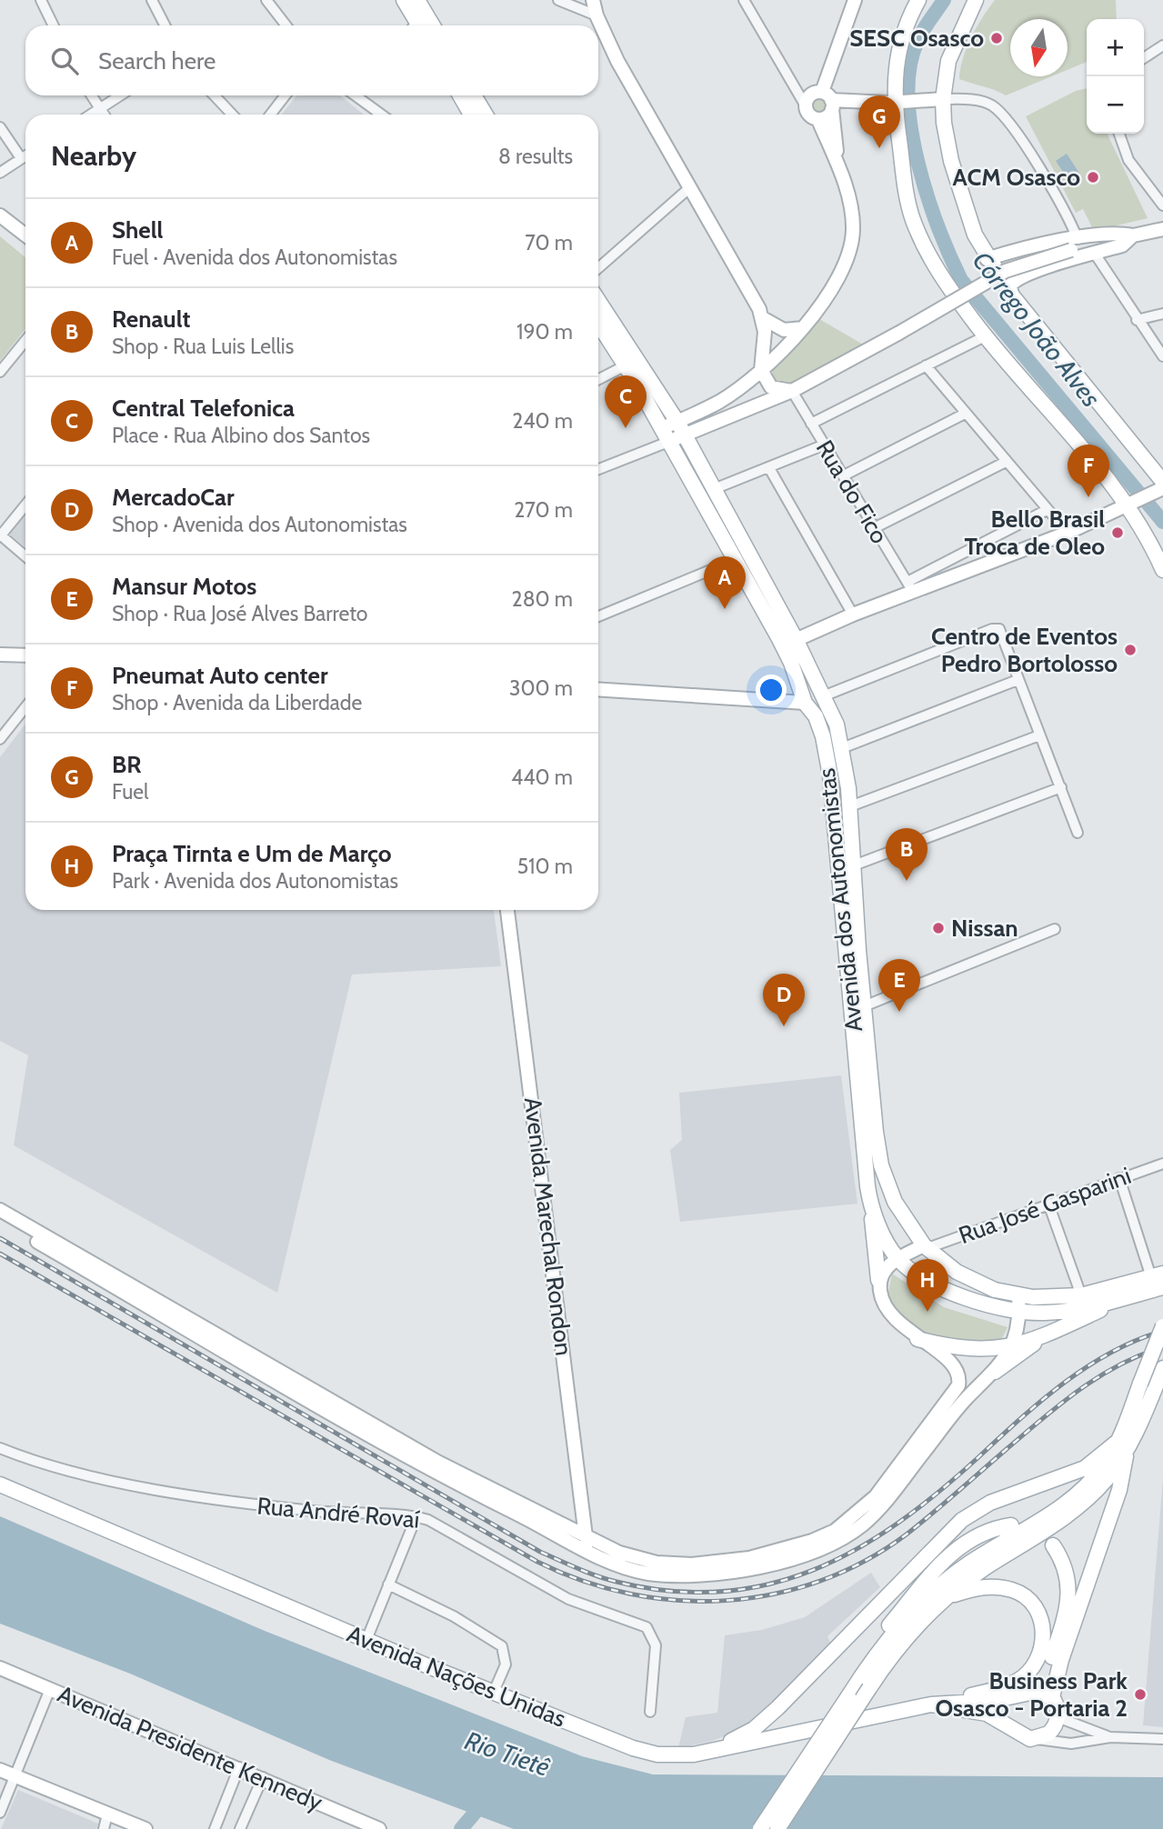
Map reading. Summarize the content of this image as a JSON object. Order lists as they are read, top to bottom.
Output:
{
  "streets": {
    "main road": [
      "Avenida dos Autonomistas",
      "Avenida Marechal Rondon",
      "Avenida Nações Unidas",
      "Avenida Presidente Kennedy"
    ],
    "street": ["Rua do Fico", "Rua José Gasparini", "Rua André Rovaí"]
  },
  "crossings": [
    ["Avenida dos Autonomistas", "Rua José Gasparini"]
  ],
  "water": ["Córrego João Alves", "Rio Tietê"],
  "places": [
    "SESC Osasco",
    "ACM Osasco",
    "Bello Brasil Troca de Oleo",
    "Centro de Eventos Pedro Bortolosso",
    "Nissan",
    "Business Park Osasco - Portaria 2"
  ],
  "north": "bottom",
  "page": {
    "map_buttons": ["+", "−"],
    "search": "Search here",
    "pins": [
      "G",
      "C",
      "F",
      "A",
      "B",
      "E",
      "D",
      "H"
    ],
    "heading": ["Nearby", "8 results"],
    "list": [
      {
        "mark": "A",
        "name": "Shell",
        "note": "Fuel · Avenida dos Autonomistas",
        "value": "70 m"
      },
      {
        "mark": "B",
        "name": "Renault",
        "note": "Shop · Rua Luis Lellis",
        "value": "190 m"
      },
      {
        "mark": "C",
        "name": "Central Telefonica",
        "note": "Place · Rua Albino dos Santos",
        "value": "240 m"
      },
      {
        "mark": "D",
        "name": "MercadoCar",
        "note": "Shop · Avenida dos Autonomistas",
        "value": "270 m"
      },
      {
        "mark": "E",
        "name": "Mansur Motos",
        "note": "Shop · Rua José Alves Barreto",
        "value": "280 m"
      },
      {
        "mark": "F",
        "name": "Pneumat Auto center",
        "note": "Shop · Avenida da Liberdade",
        "value": "300 m"
      },
      {
        "mark": "G",
        "name": "BR",
        "note": "Fuel",
        "value": "440 m"
      },
      {
        "mark": "H",
        "name": "Praça Tirnta e Um de Março",
        "note": "Park · Avenida dos Autonomistas",
        "value": "510 m"
      }
    ]
  }
}
